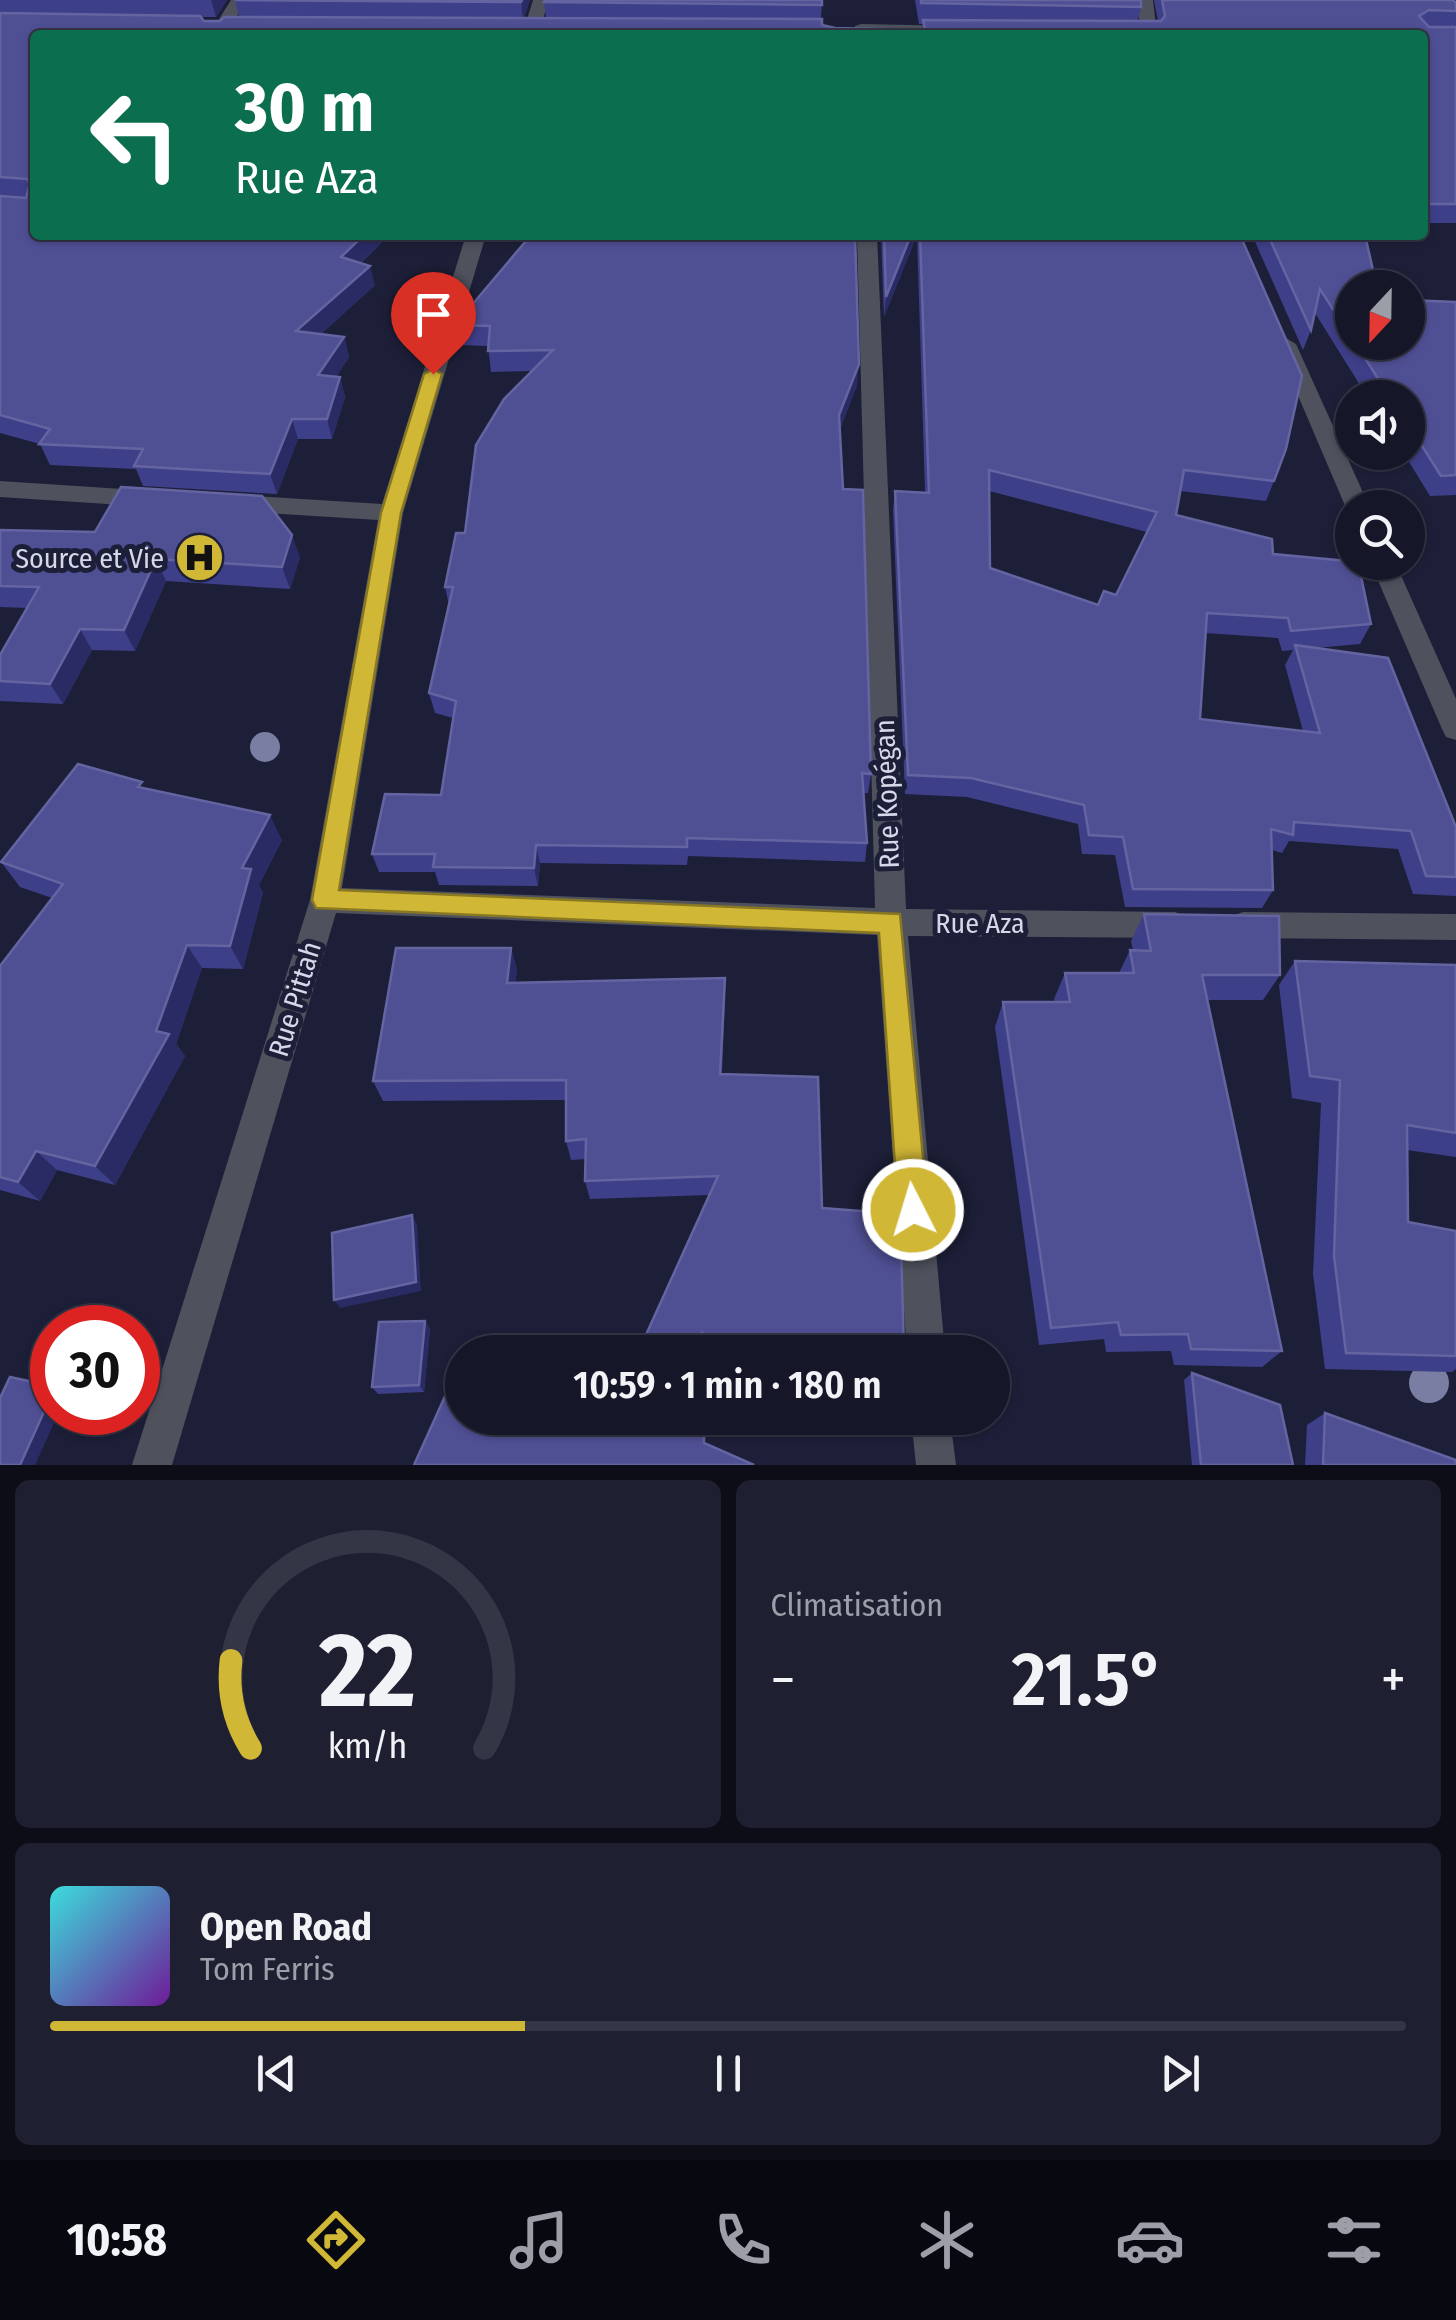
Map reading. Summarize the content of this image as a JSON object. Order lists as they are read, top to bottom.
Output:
{
  "streets": {
    "street": ["Rue Kopégan", "Rue Aza", "Rue Pittah"]
  },
  "crossings": [
    ["Rue Kopégan", "Rue Aza"],
    ["Rue Aza", "Rue Pittah"]
  ],
  "places": {
    "hospital": ["Source et Vie"]
  },
  "north": "bottom",
  "page": {
    "turn": ["30 m", "Rue Aza"],
    "limit": "30",
    "trip": "10:59 · 1 min · 180 m",
    "tile": "Climatisation",
    "heat": ["−", "21.5°", "+"],
    "song": ["Open Road", "Tom Ferris"],
    "tabs": "10:58",
    "gauge": ["22", "km/h"]
  }
}
